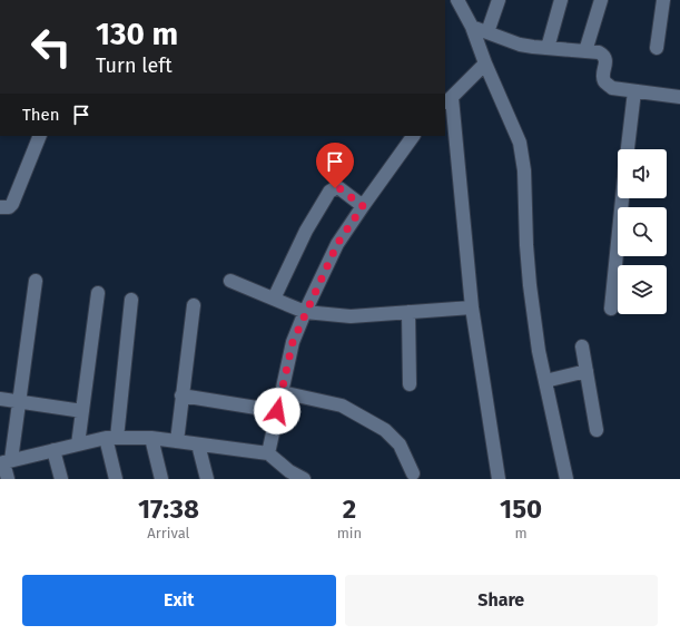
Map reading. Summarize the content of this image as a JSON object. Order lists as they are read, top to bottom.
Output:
{
  "page": {
    "turn": ["130 m", "Turn left"],
    "then": "Then",
    "eta": [
      "17:38",
      "Arrival",
      "2",
      "min",
      "150",
      "m"
    ],
    "buttons": ["Exit", "Share"]
  }
}
